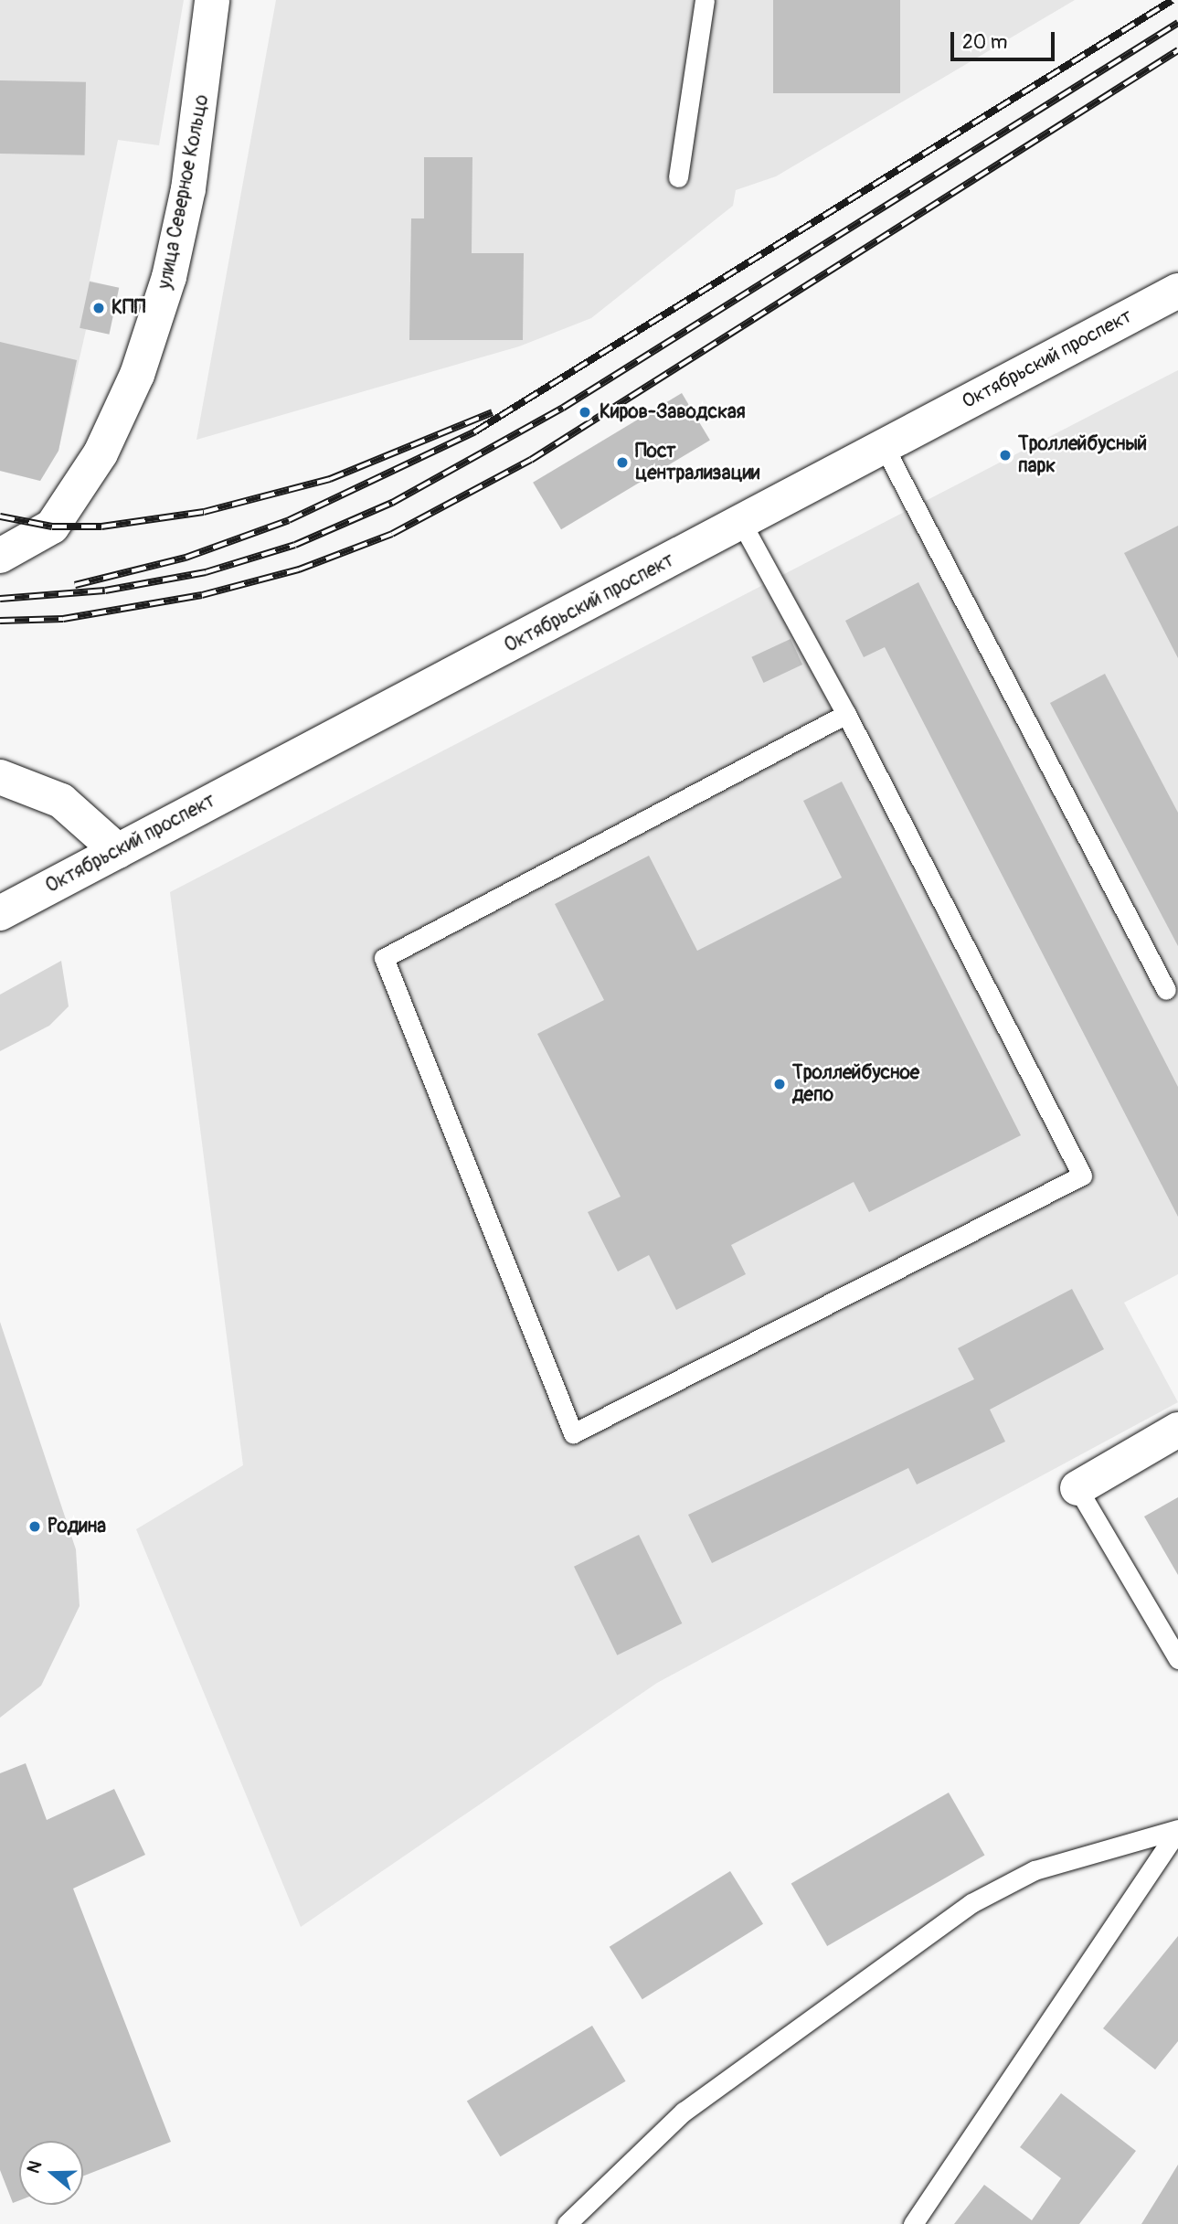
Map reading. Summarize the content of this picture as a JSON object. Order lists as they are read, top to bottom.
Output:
{
  "streets": {
    "main road": ["улица Северное Кольцо", "Октябрьский проспект"]
  },
  "places": [
    "КПП",
    "Киров-Заводская",
    "Троллейбусный парк",
    "Пост централизации",
    "Троллейбусное депо",
    "Родина"
  ],
  "scale_bar": "20 m",
  "north": "left"
}
